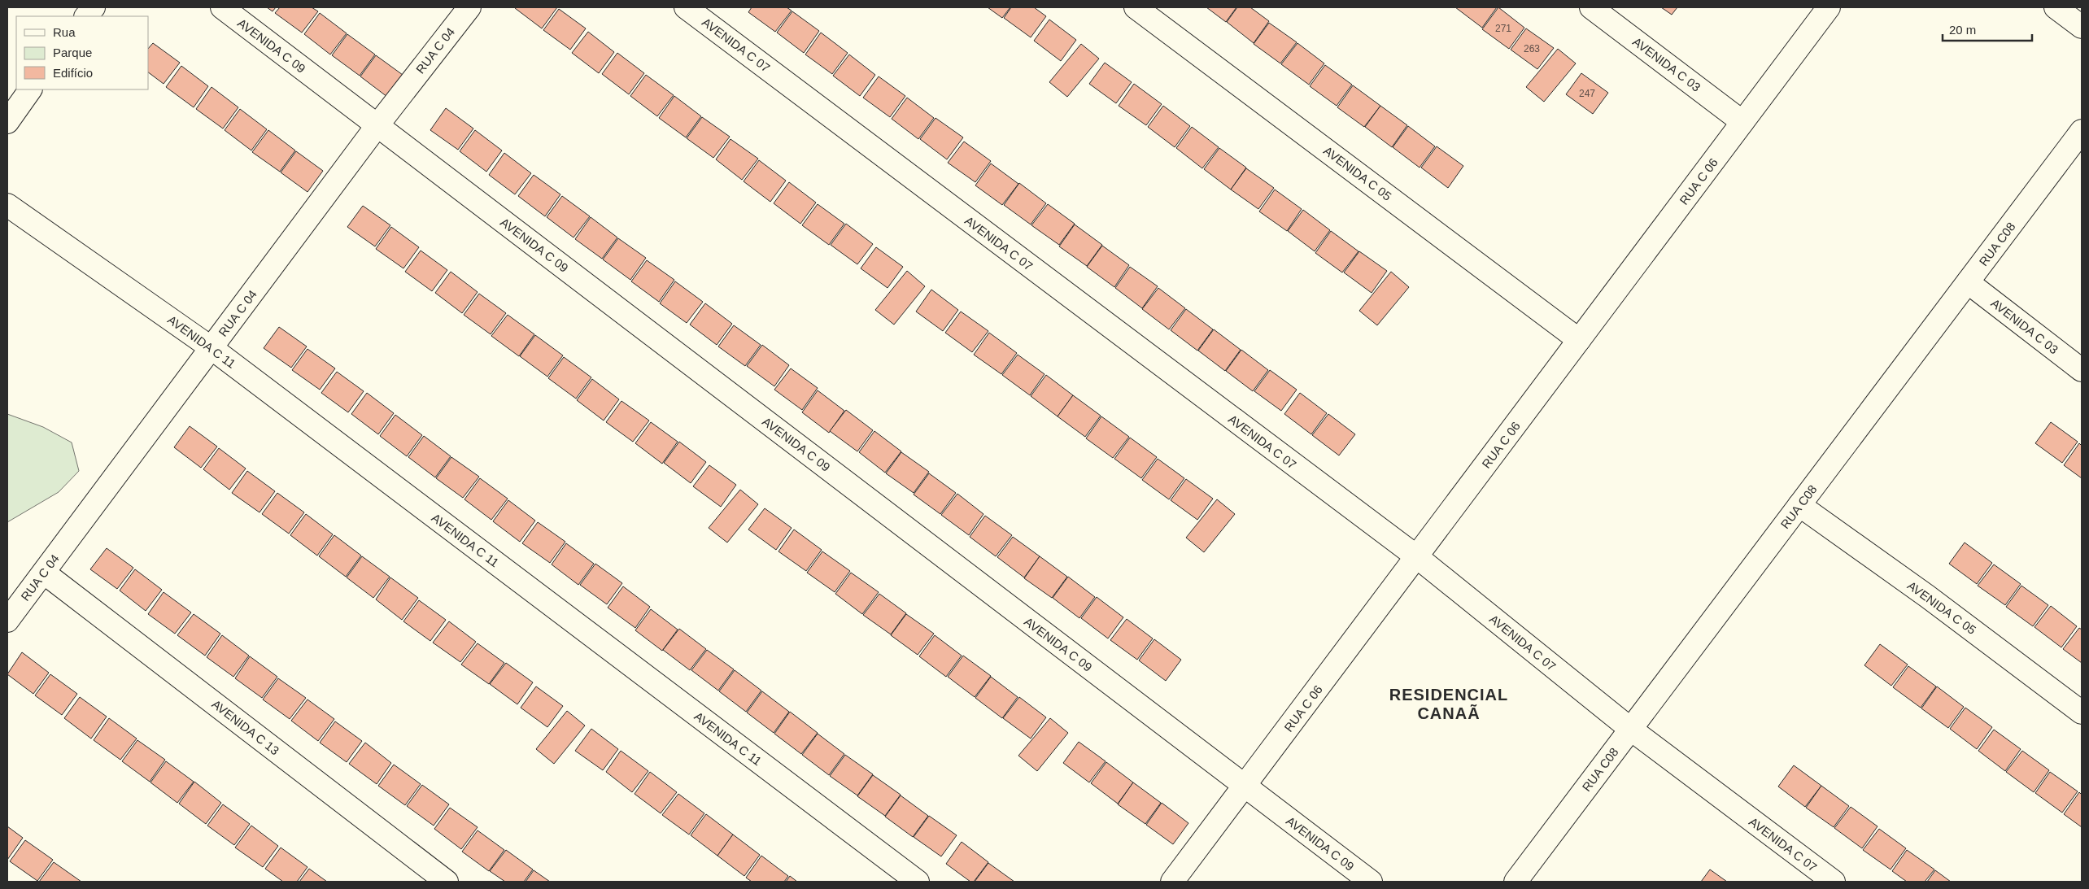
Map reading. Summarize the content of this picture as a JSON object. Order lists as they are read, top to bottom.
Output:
{
  "streets": {
    "street": [
      "AVENIDA C 07",
      "AVENIDA C 09",
      "RUA C 04",
      "AVENIDA C 03",
      "AVENIDA C 05",
      "RUA C 06",
      "RUA C08",
      "AVENIDA C 11",
      "AVENIDA C 13"
    ]
  },
  "crossings": [
    ["AVENIDA C 07", "RUA C 06"],
    ["AVENIDA C 07", "RUA C08"],
    ["AVENIDA C 09", "RUA C 04"],
    ["AVENIDA C 09", "RUA C 06"],
    ["RUA C 04", "AVENIDA C 11"],
    ["RUA C 04", "AVENIDA C 13"],
    ["AVENIDA C 03", "RUA C 06"],
    ["AVENIDA C 03", "RUA C08"],
    ["AVENIDA C 05", "RUA C 06"],
    ["AVENIDA C 05", "RUA C08"]
  ],
  "districts": ["RESIDENCIAL CANAÃ"],
  "house_numbers": ["271", "263", "247"],
  "legend": ["Rua", "Parque", "Edifício"],
  "scale_bar": "20 m"
}
